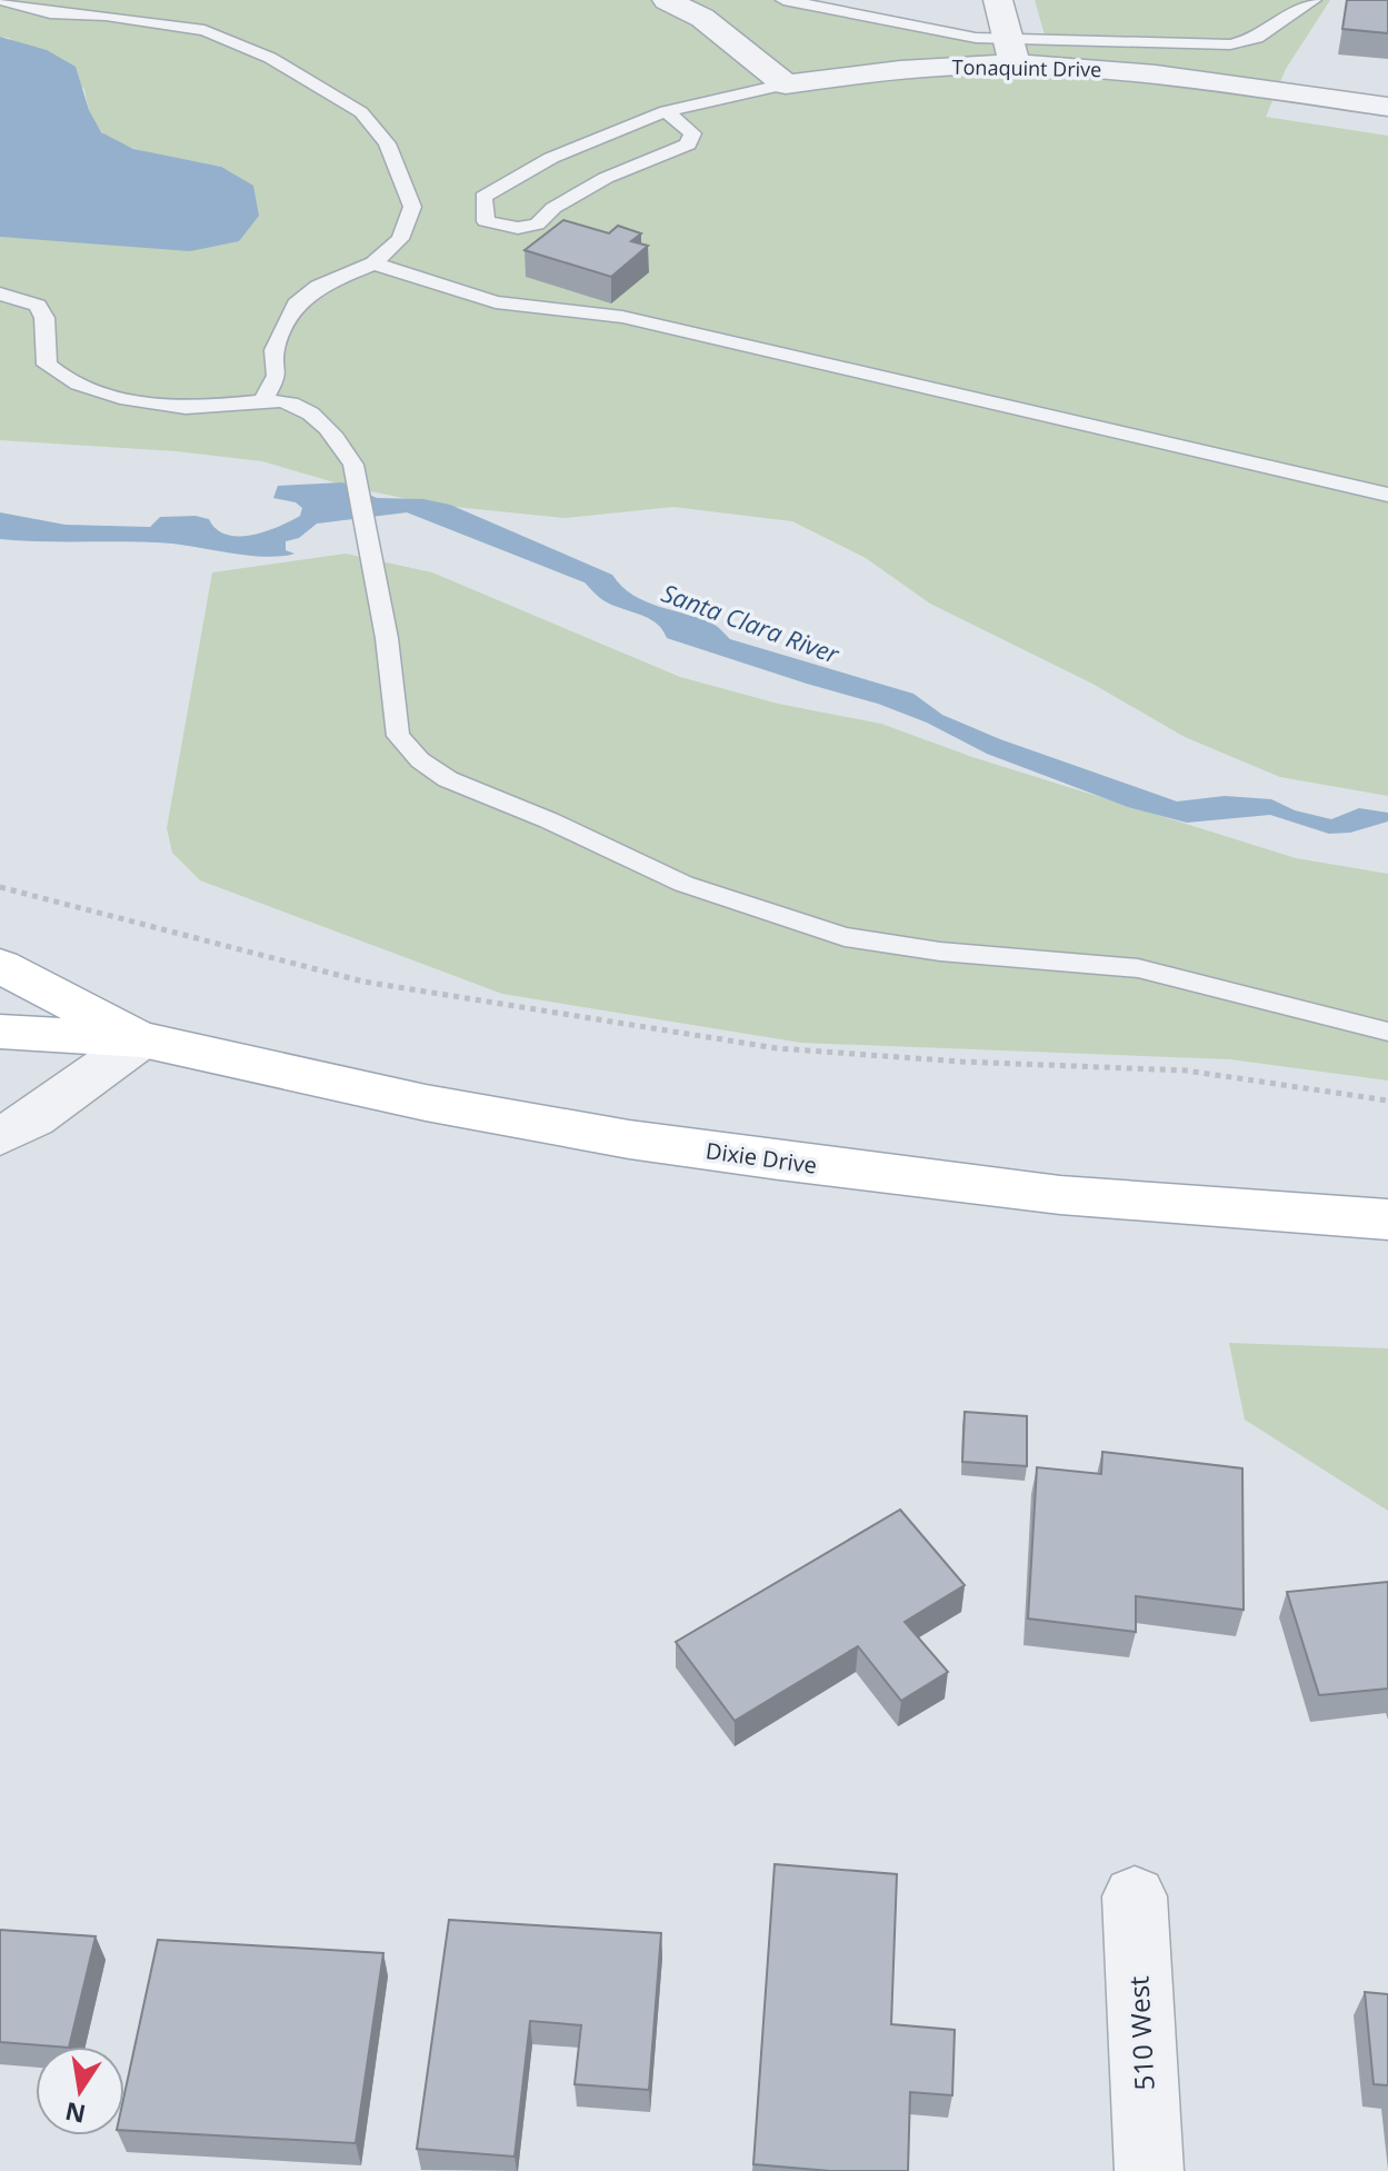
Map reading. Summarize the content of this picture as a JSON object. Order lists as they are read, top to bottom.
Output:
{
  "streets": {
    "main road": ["Dixie Drive"],
    "street": ["Tonaquint Drive", "510 West"]
  },
  "water": ["Santa Clara River"],
  "north": "bottom"
}
